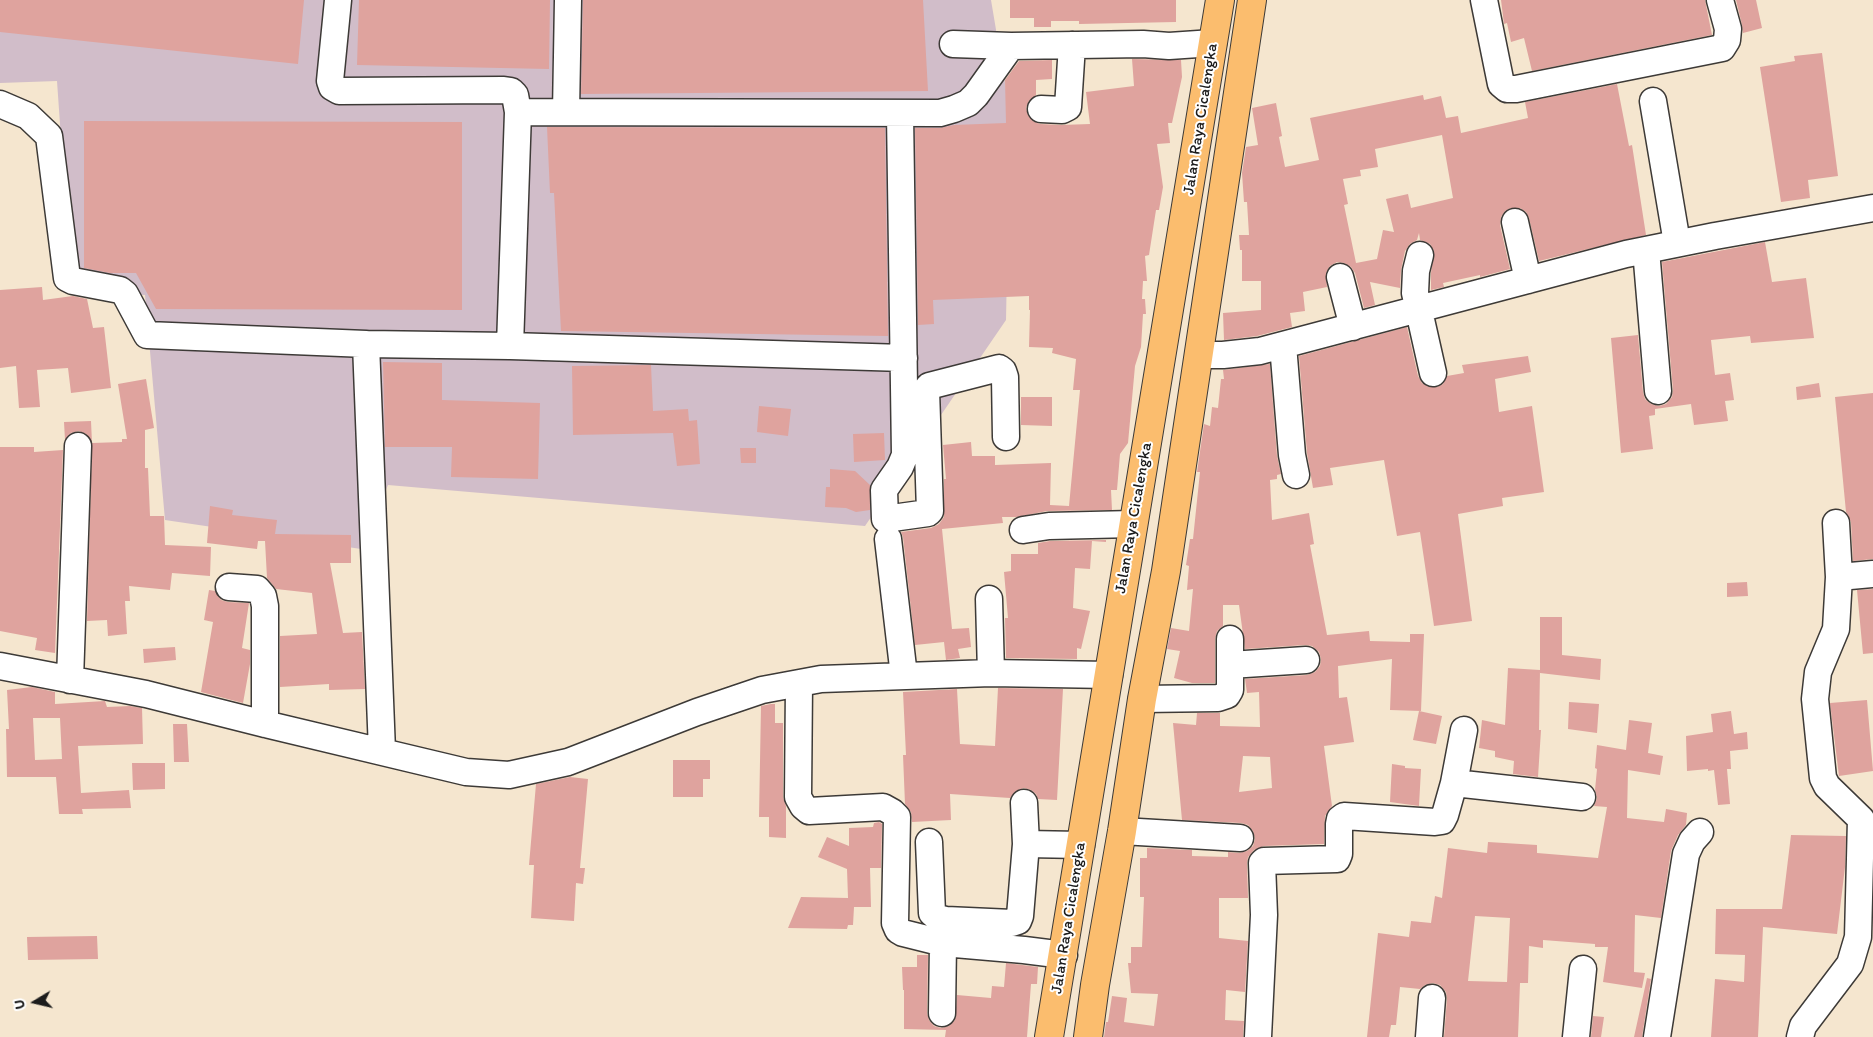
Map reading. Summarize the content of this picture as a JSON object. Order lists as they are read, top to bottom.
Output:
{
  "streets": {
    "highway": ["Jalan Raya Cicalengka"]
  },
  "north": "left"
}
